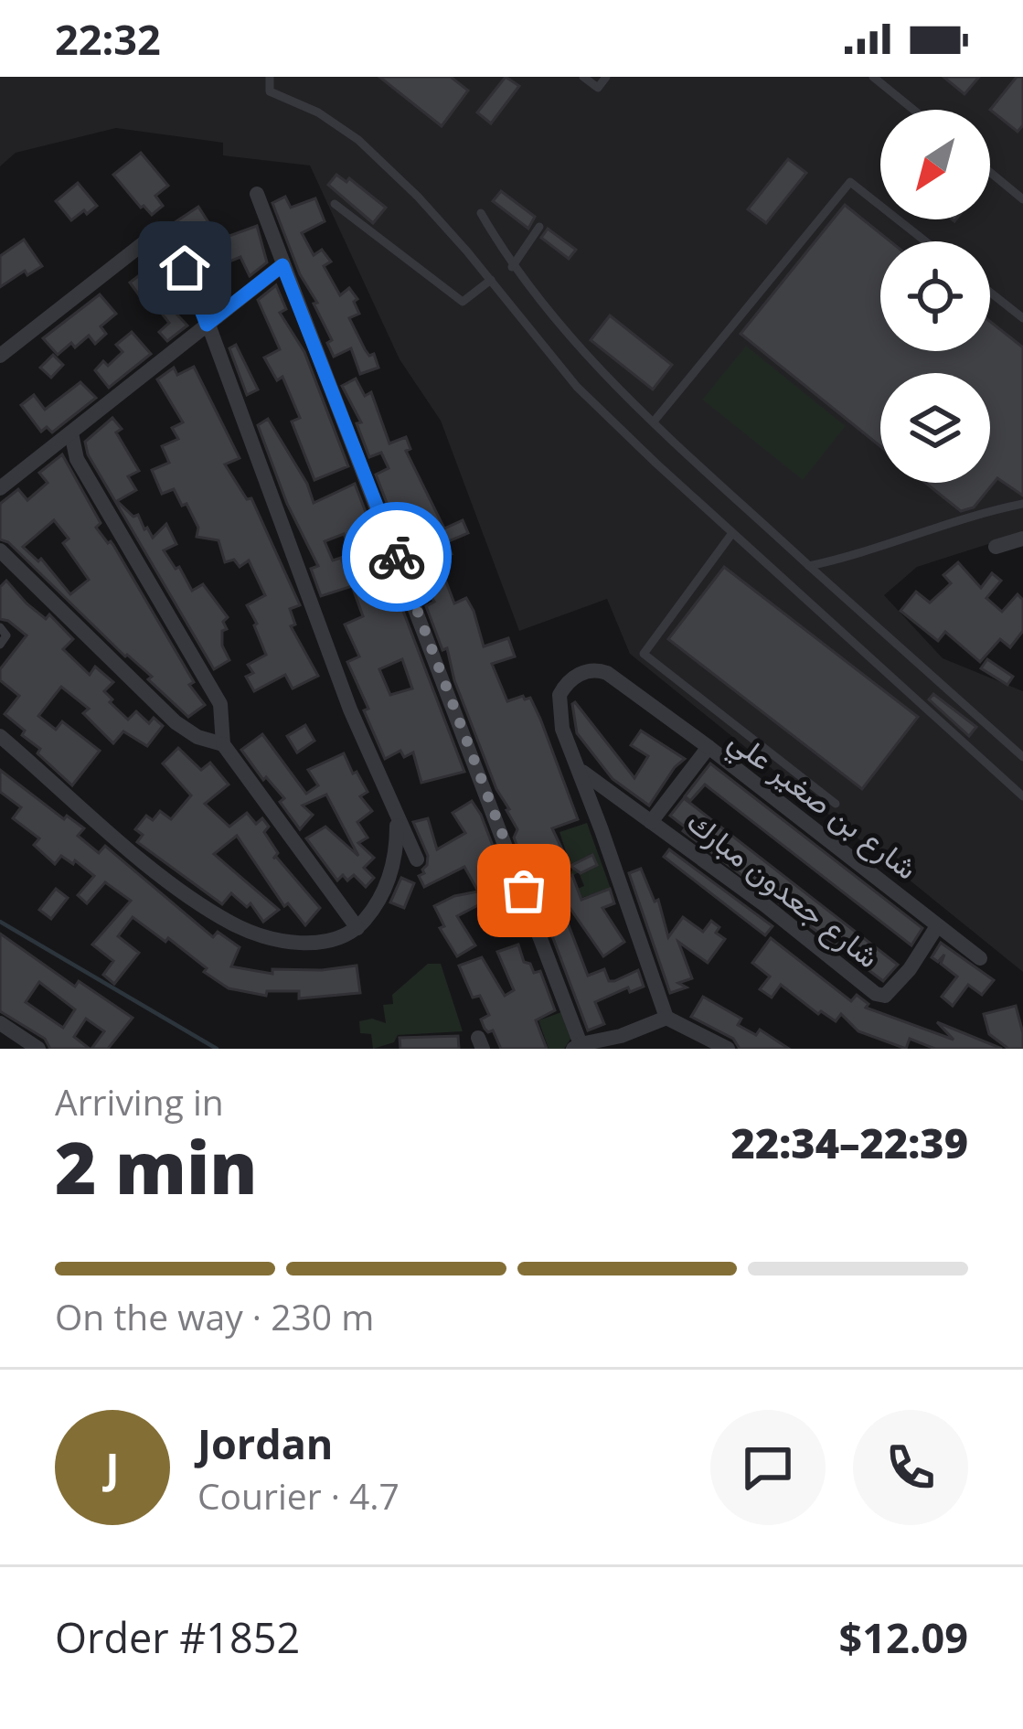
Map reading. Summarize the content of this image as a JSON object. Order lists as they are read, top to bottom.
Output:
{
  "streets": {
    "street": ["شارع بن صغير علي", "شارع جعدون مبارك"]
  },
  "crossings": [
    ["شارع بن صغير علي", "شارع جعدون مبارك"]
  ],
  "north": "bottom left",
  "page": {
    "status": "22:32",
    "heading": ["2 min", "Arriving in", "22:34–22:39"],
    "panel": [
      "Jordan",
      "Courier · 4.7",
      "Order #1852",
      "$12.09"
    ],
    "bar": "On the way · 230 m",
    "round": "J"
  }
}
